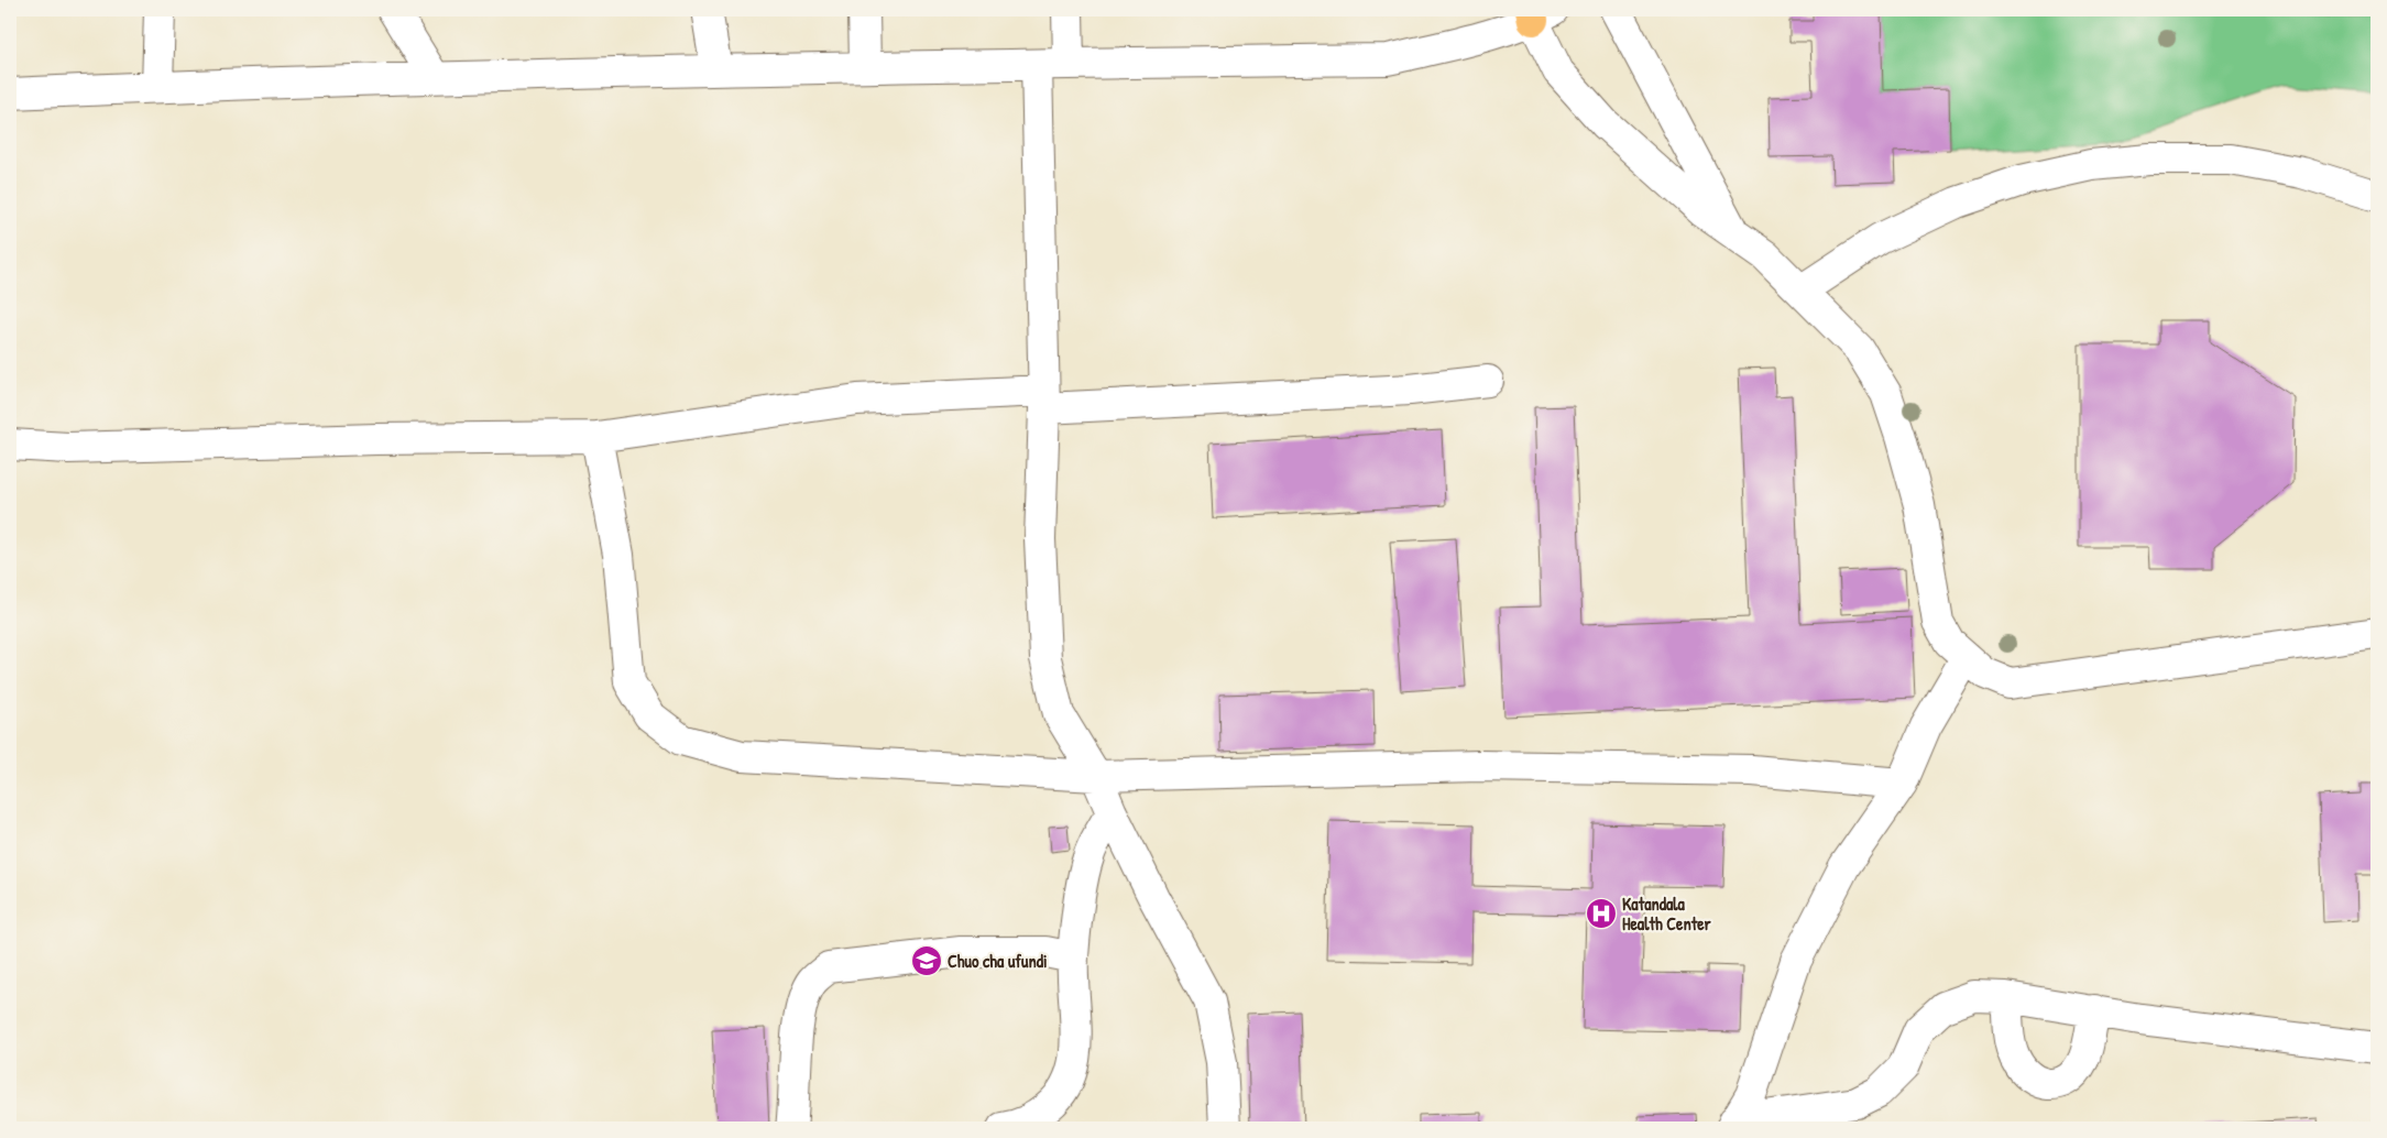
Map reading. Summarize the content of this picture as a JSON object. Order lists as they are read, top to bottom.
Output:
{
  "places": {
    "hospital": ["Katandala Health Center"],
    "school or university": ["Chuo cha ufundi"]
  }
}
